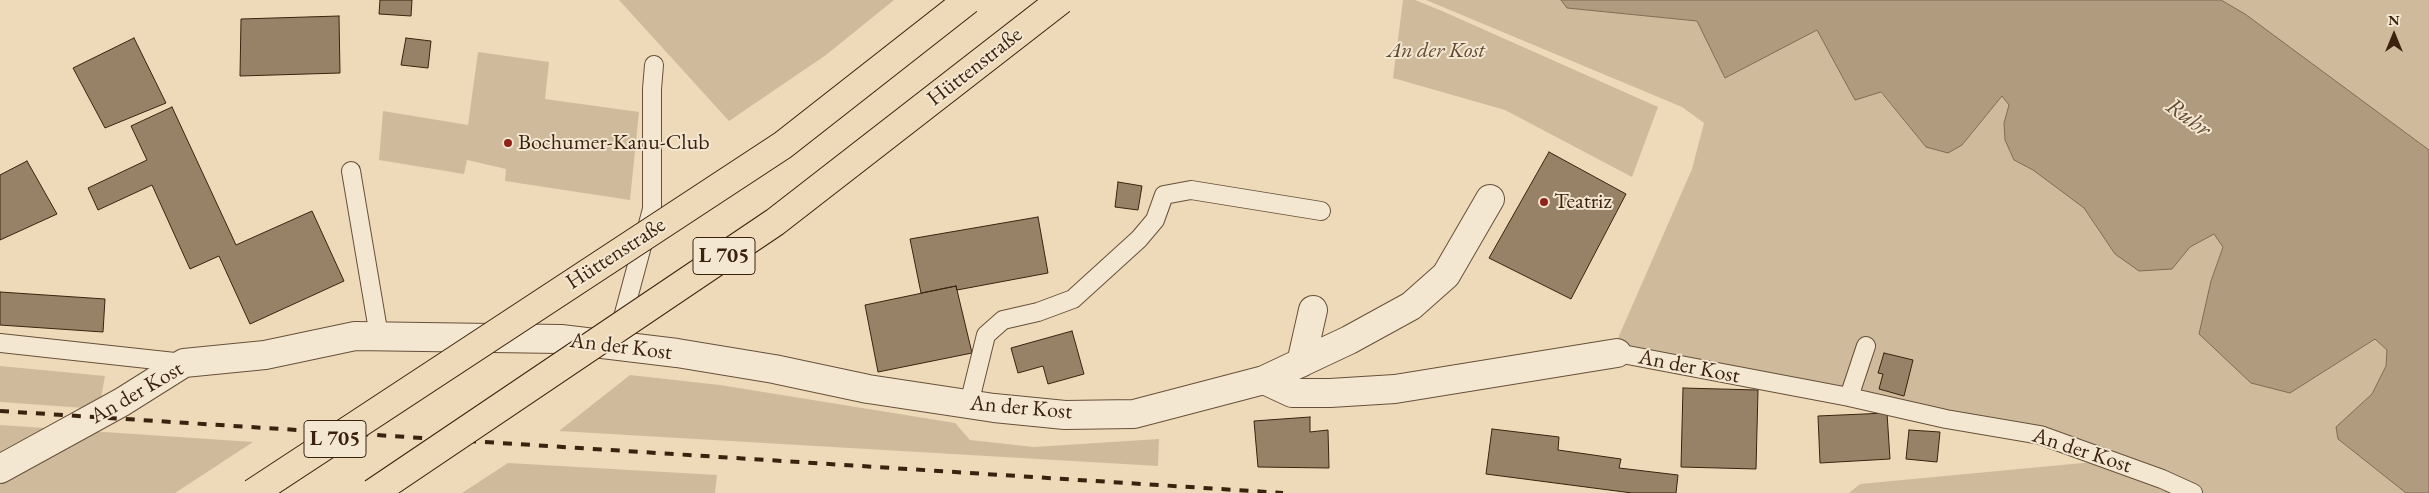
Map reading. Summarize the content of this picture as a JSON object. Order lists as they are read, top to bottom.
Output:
{
  "streets": {
    "main road": ["Hüttenstraße", "L 705"],
    "street": ["An der Kost"]
  },
  "water": ["Ruhr"],
  "parks": ["An der Kost"],
  "places": ["Bochumer-Kanu-Club", "Teatriz"],
  "north": "top"
}
